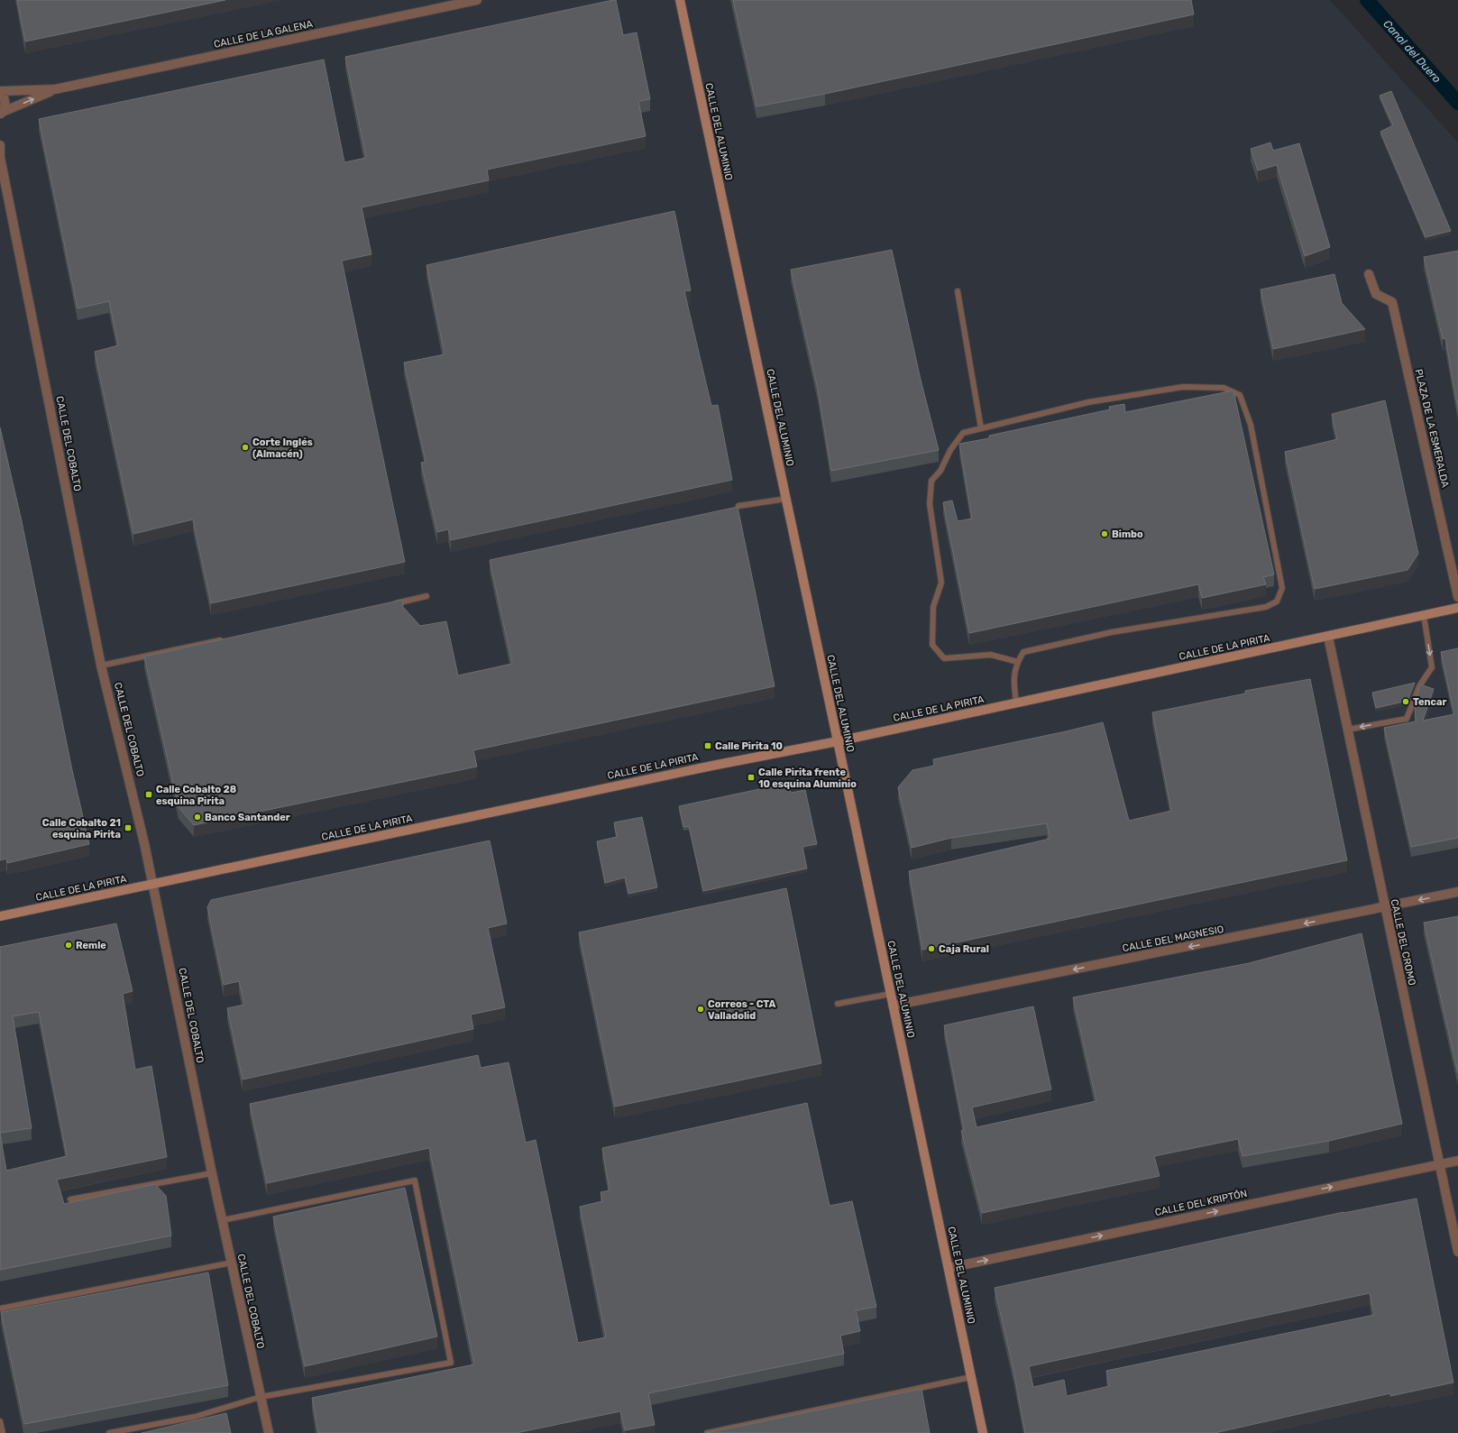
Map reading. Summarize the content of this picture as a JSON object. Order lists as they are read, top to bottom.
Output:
{
  "streets": {
    "street": [
      "CALLE DE LA GALENA",
      "CALLE DEL ALUMINIO",
      "PLAZA DE LA ESMERALDA",
      "CALLE DEL COBALTO",
      "CALLE DE LA PIRITA",
      "CALLE DEL MAGNESIO",
      "CALLE DEL CROMO",
      "CALLE DEL KRIPTÓN"
    ]
  },
  "crossings": [
    ["CALLE DEL ALUMINIO", "CALLE DE LA PIRITA"],
    ["CALLE DEL ALUMINIO", "CALLE DEL MAGNESIO"],
    ["CALLE DEL ALUMINIO", "CALLE DEL KRIPTÓN"],
    ["CALLE DEL COBALTO", "CALLE DE LA PIRITA"],
    ["CALLE DE LA PIRITA", "CALLE DEL CROMO"],
    ["CALLE DEL MAGNESIO", "CALLE DEL CROMO"],
    ["CALLE DEL CROMO", "CALLE DEL KRIPTÓN"]
  ],
  "one_way": ["CALLE DEL MAGNESIO", "CALLE DEL KRIPTÓN"],
  "water": ["Canal del Duero"],
  "places": {
    "other": [
      "Corte Inglés (Almacén)",
      "Bimbo",
      "Tencar",
      "Banco Santander",
      "Remle",
      "Caja Rural",
      "Correos - CTA Valladolid"
    ],
    "transit": [
      "Calle Pirita 10",
      "Calle Pirita frente 10 esquina Aluminio",
      "Calle Cobalto 28 esquina Pirita",
      "Calle Cobalto 21 esquina Pirita"
    ]
  }
}
